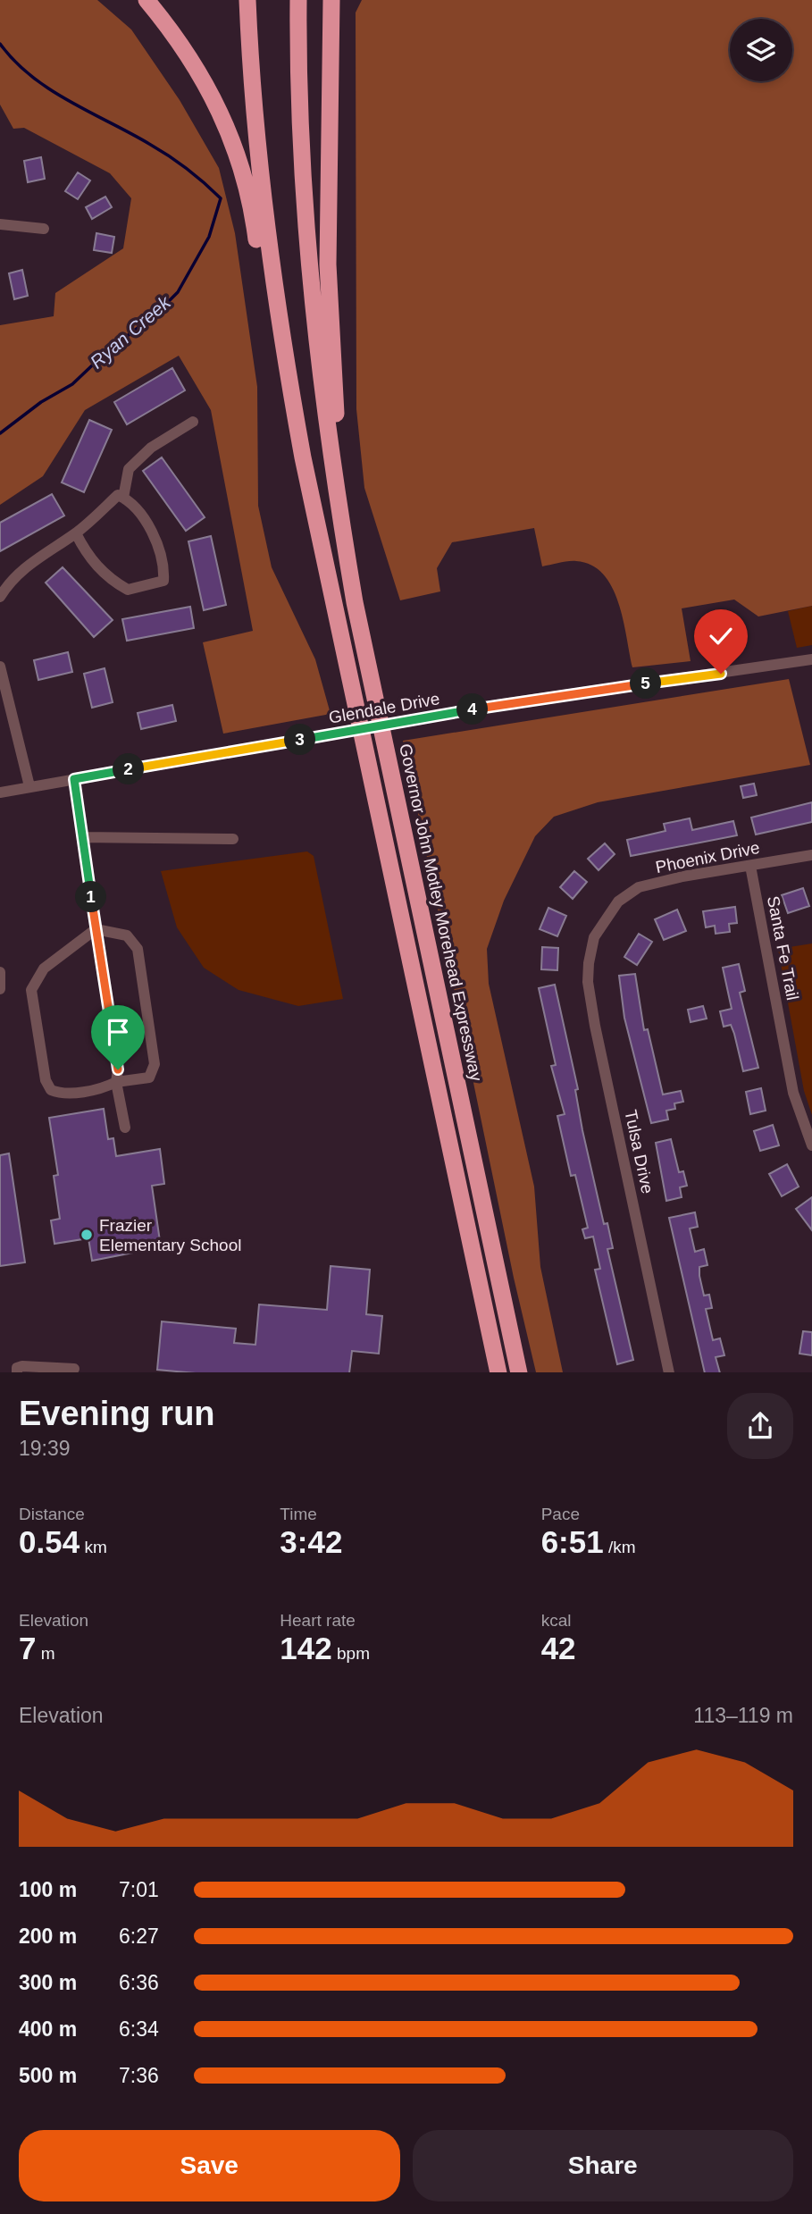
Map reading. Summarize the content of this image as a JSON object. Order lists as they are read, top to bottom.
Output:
{
  "streets": {
    "highway": ["Governor John Motley Morehead Expressway"],
    "street": [
      "Glendale Drive",
      "Phoenix Drive",
      "Santa Fe Trail",
      "Tulsa Drive"
    ]
  },
  "crossings": [
    ["Phoenix Drive", "Santa Fe Trail"],
    ["Phoenix Drive", "Tulsa Drive"]
  ],
  "water": ["Ryan Creek"],
  "places": ["Frazier Elementary School"],
  "page": {
    "pins": [
      "5",
      "4",
      "3",
      "2",
      "1"
    ],
    "heading": ["Evening run", "19:39"],
    "stats": [
      ["Distance", "0.54 km"],
      ["Time", "3:42"],
      ["Pace", "6:51 /km"],
      ["Elevation", "7 m"],
      ["Heart rate", "142 bpm"],
      ["kcal", "42"]
    ],
    "chart": ["Elevation", "113–119 m"],
    "list": [
      {
        "name": "100 m",
        "note": "7:01"
      },
      {
        "name": "200 m",
        "note": "6:27"
      },
      {
        "name": "300 m",
        "note": "6:36"
      },
      {
        "name": "400 m",
        "note": "6:34"
      },
      {
        "name": "500 m",
        "note": "7:36"
      }
    ],
    "buttons": ["Save", "Share"]
  }
}
